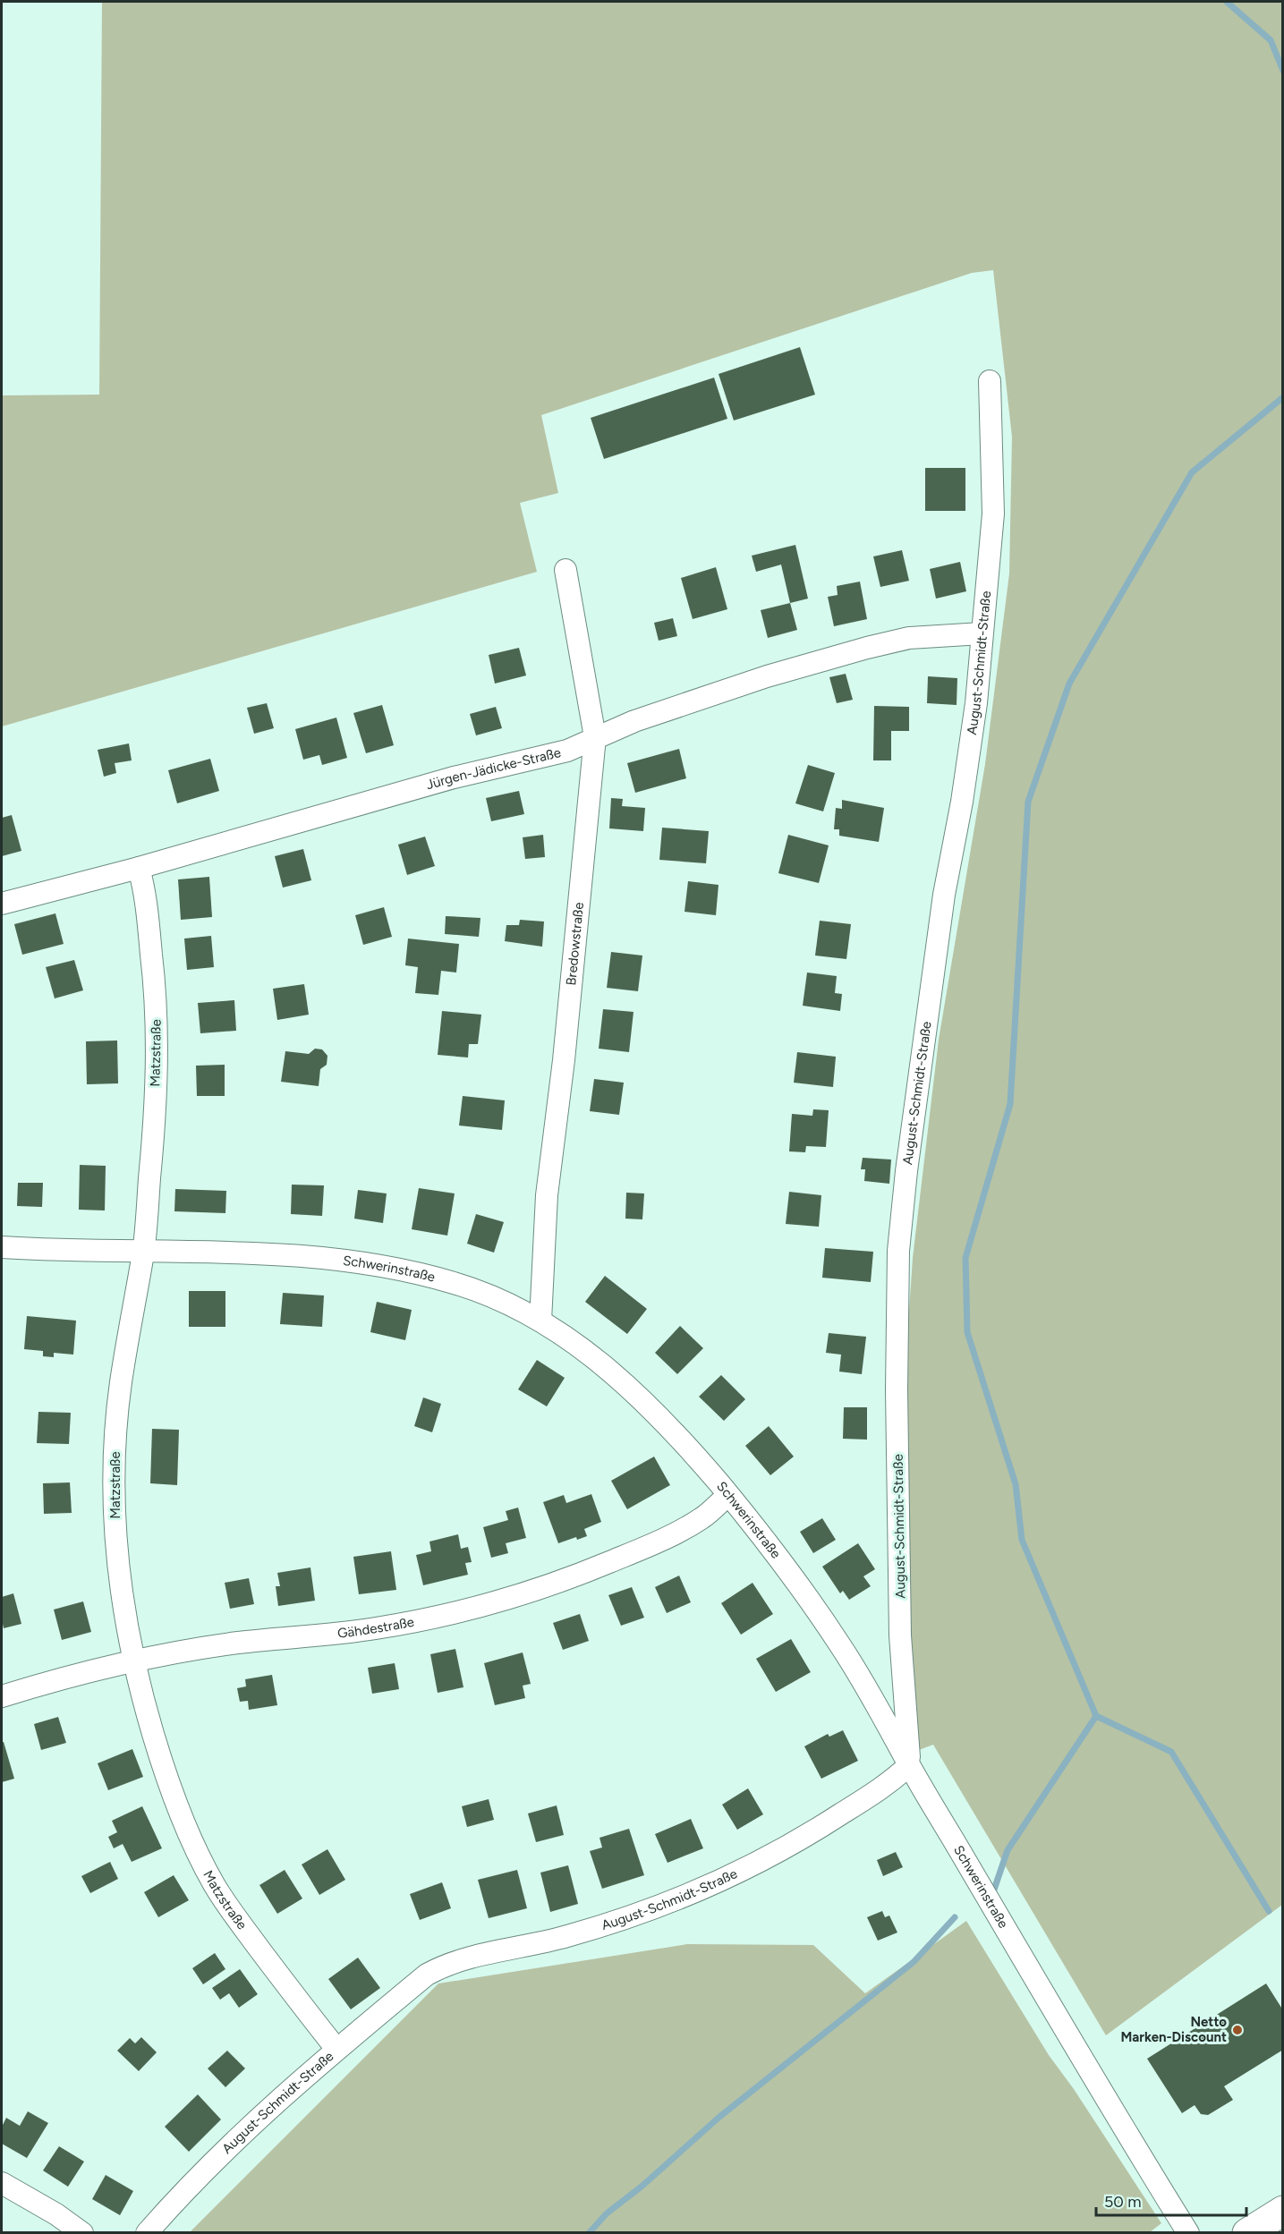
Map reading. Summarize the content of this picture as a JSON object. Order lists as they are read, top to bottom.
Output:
{
  "streets": {
    "street": [
      "August-Schmidt-Straße",
      "Jürgen-Jädicke-Straße",
      "Bredowstraße",
      "Matzstraße",
      "Schwerinstraße",
      "Gähdestraße"
    ]
  },
  "crossings": [
    ["August-Schmidt-Straße", "Jürgen-Jädicke-Straße"],
    ["August-Schmidt-Straße", "Matzstraße"],
    ["August-Schmidt-Straße", "Schwerinstraße"],
    ["Jürgen-Jädicke-Straße", "Bredowstraße"],
    ["Jürgen-Jädicke-Straße", "Matzstraße"],
    ["Bredowstraße", "Schwerinstraße"],
    ["Matzstraße", "Schwerinstraße"],
    ["Matzstraße", "Gähdestraße"],
    ["Schwerinstraße", "Gähdestraße"]
  ],
  "places": ["Netto Marken-Discount"],
  "scale_bar": "50 m"
}
